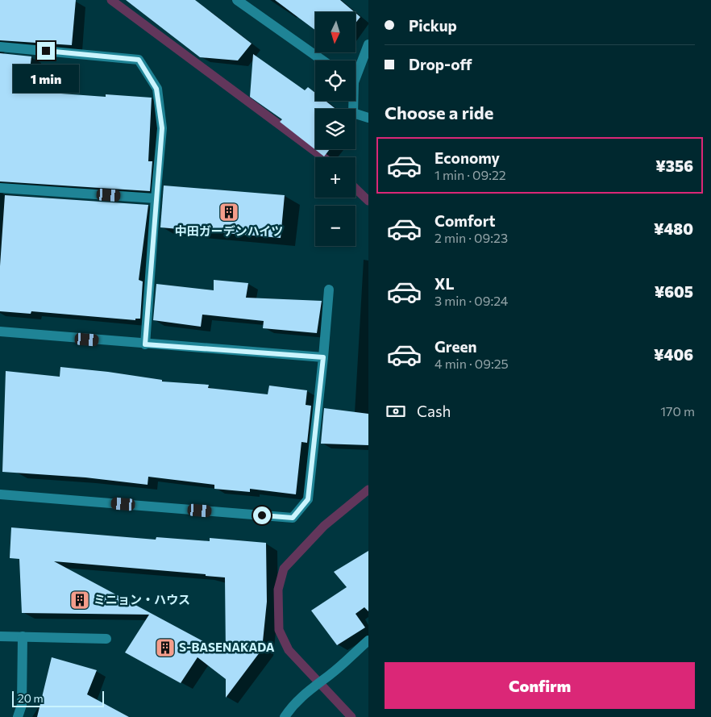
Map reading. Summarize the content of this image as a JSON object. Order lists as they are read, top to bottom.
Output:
{
  "places": {
    "building": ["中田ガーデンハイツ", "ミニョン・ハウス", "S-BASENAKADA"]
  },
  "scale_bar": "20 m",
  "north": "bottom",
  "page": {
    "banner": ["Pickup", "Drop-off"],
    "map_buttons": ["+", "−"],
    "bubble": "1 min",
    "heading": "Choose a ride",
    "list": [
      {
        "name": "Economy",
        "note": "1 min · 09:22",
        "value": "¥356"
      },
      {
        "name": "Comfort",
        "note": "2 min · 09:23",
        "value": "¥480"
      },
      {
        "name": "XL",
        "note": "3 min · 09:24",
        "value": "¥605"
      },
      {
        "name": "Green",
        "note": "4 min · 09:25",
        "value": "¥406"
      }
    ],
    "pay": ["Cash", "170 m"],
    "buttons": "Confirm",
    "scale": "20 m"
  }
}
